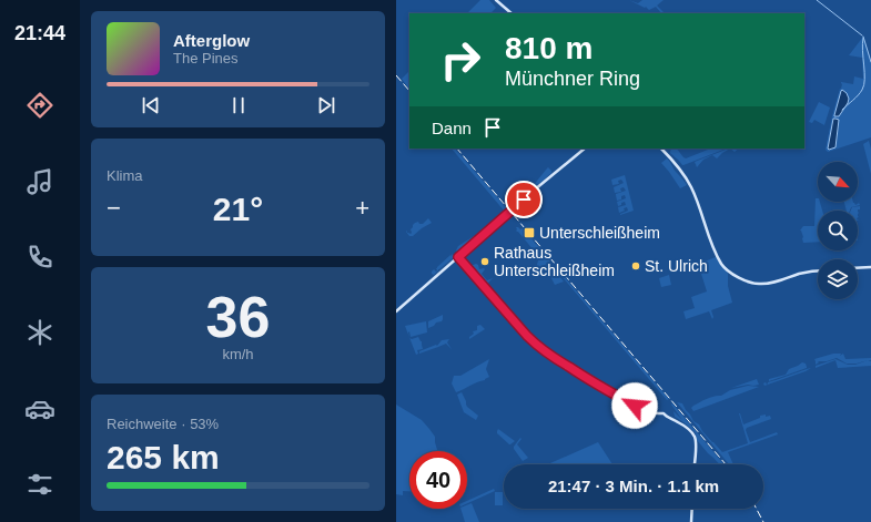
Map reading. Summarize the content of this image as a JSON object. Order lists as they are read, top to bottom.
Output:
{
  "places": {
    "transit": ["Unterschleißheim"],
    "other": ["Rathaus Unterschleißheim", "St. Ulrich"]
  },
  "north": "bottom right",
  "page": {
    "tabs": "21:44",
    "turn": ["810 m", "Münchner Ring"],
    "song": ["Afterglow", "The Pines"],
    "then": "Dann",
    "tile": [
      "Klima",
      ["36", "km/h"],
      ["Reichweite · 53%", "265 km"]
    ],
    "heat": ["−", "21°", "+"],
    "limit": "40",
    "trip": "21:47 · 3 Min. · 1.1 km"
  }
}
